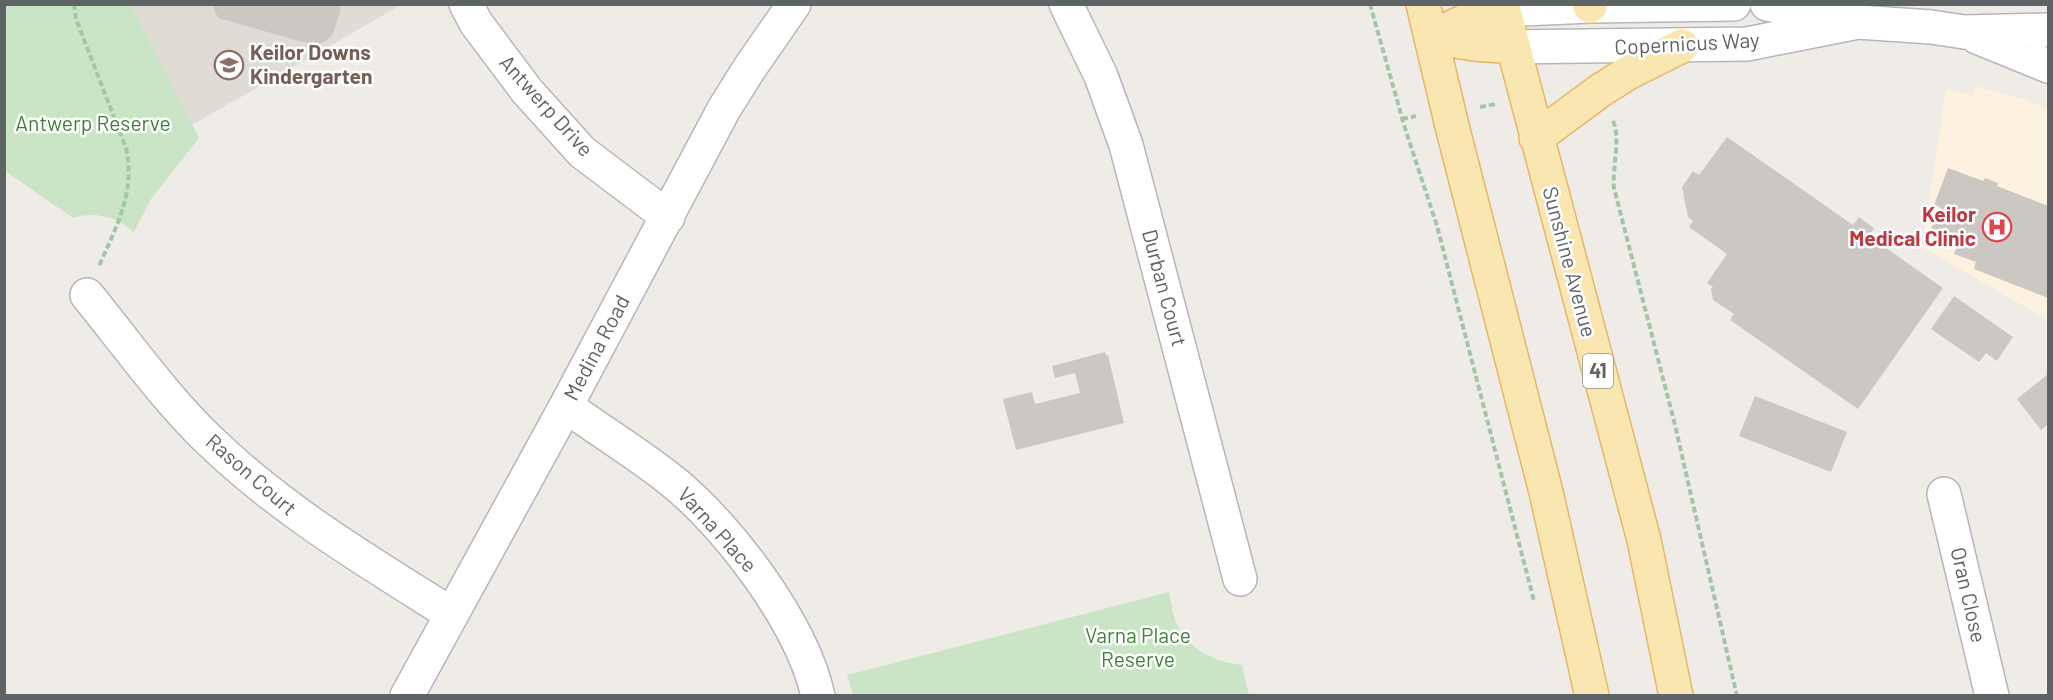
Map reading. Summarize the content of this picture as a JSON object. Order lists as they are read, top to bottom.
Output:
{
  "streets": {
    "main road": ["Sunshine Avenue", "41"],
    "street": [
      "Copernicus Way",
      "Antwerp Drive",
      "Durban Court",
      "Medina Road",
      "Rason Court",
      "Varna Place",
      "Oran Close"
    ]
  },
  "crossings": [
    ["Copernicus Way", "Sunshine Avenue"],
    ["Antwerp Drive", "Medina Road"],
    ["Medina Road", "Rason Court"],
    ["Medina Road", "Varna Place"]
  ],
  "parks": ["Antwerp Reserve", "Varna Place Reserve"],
  "places": {
    "school or university": ["Keilor Downs Kindergarten"],
    "hospital": ["Keilor Medical Clinic"]
  }
}
